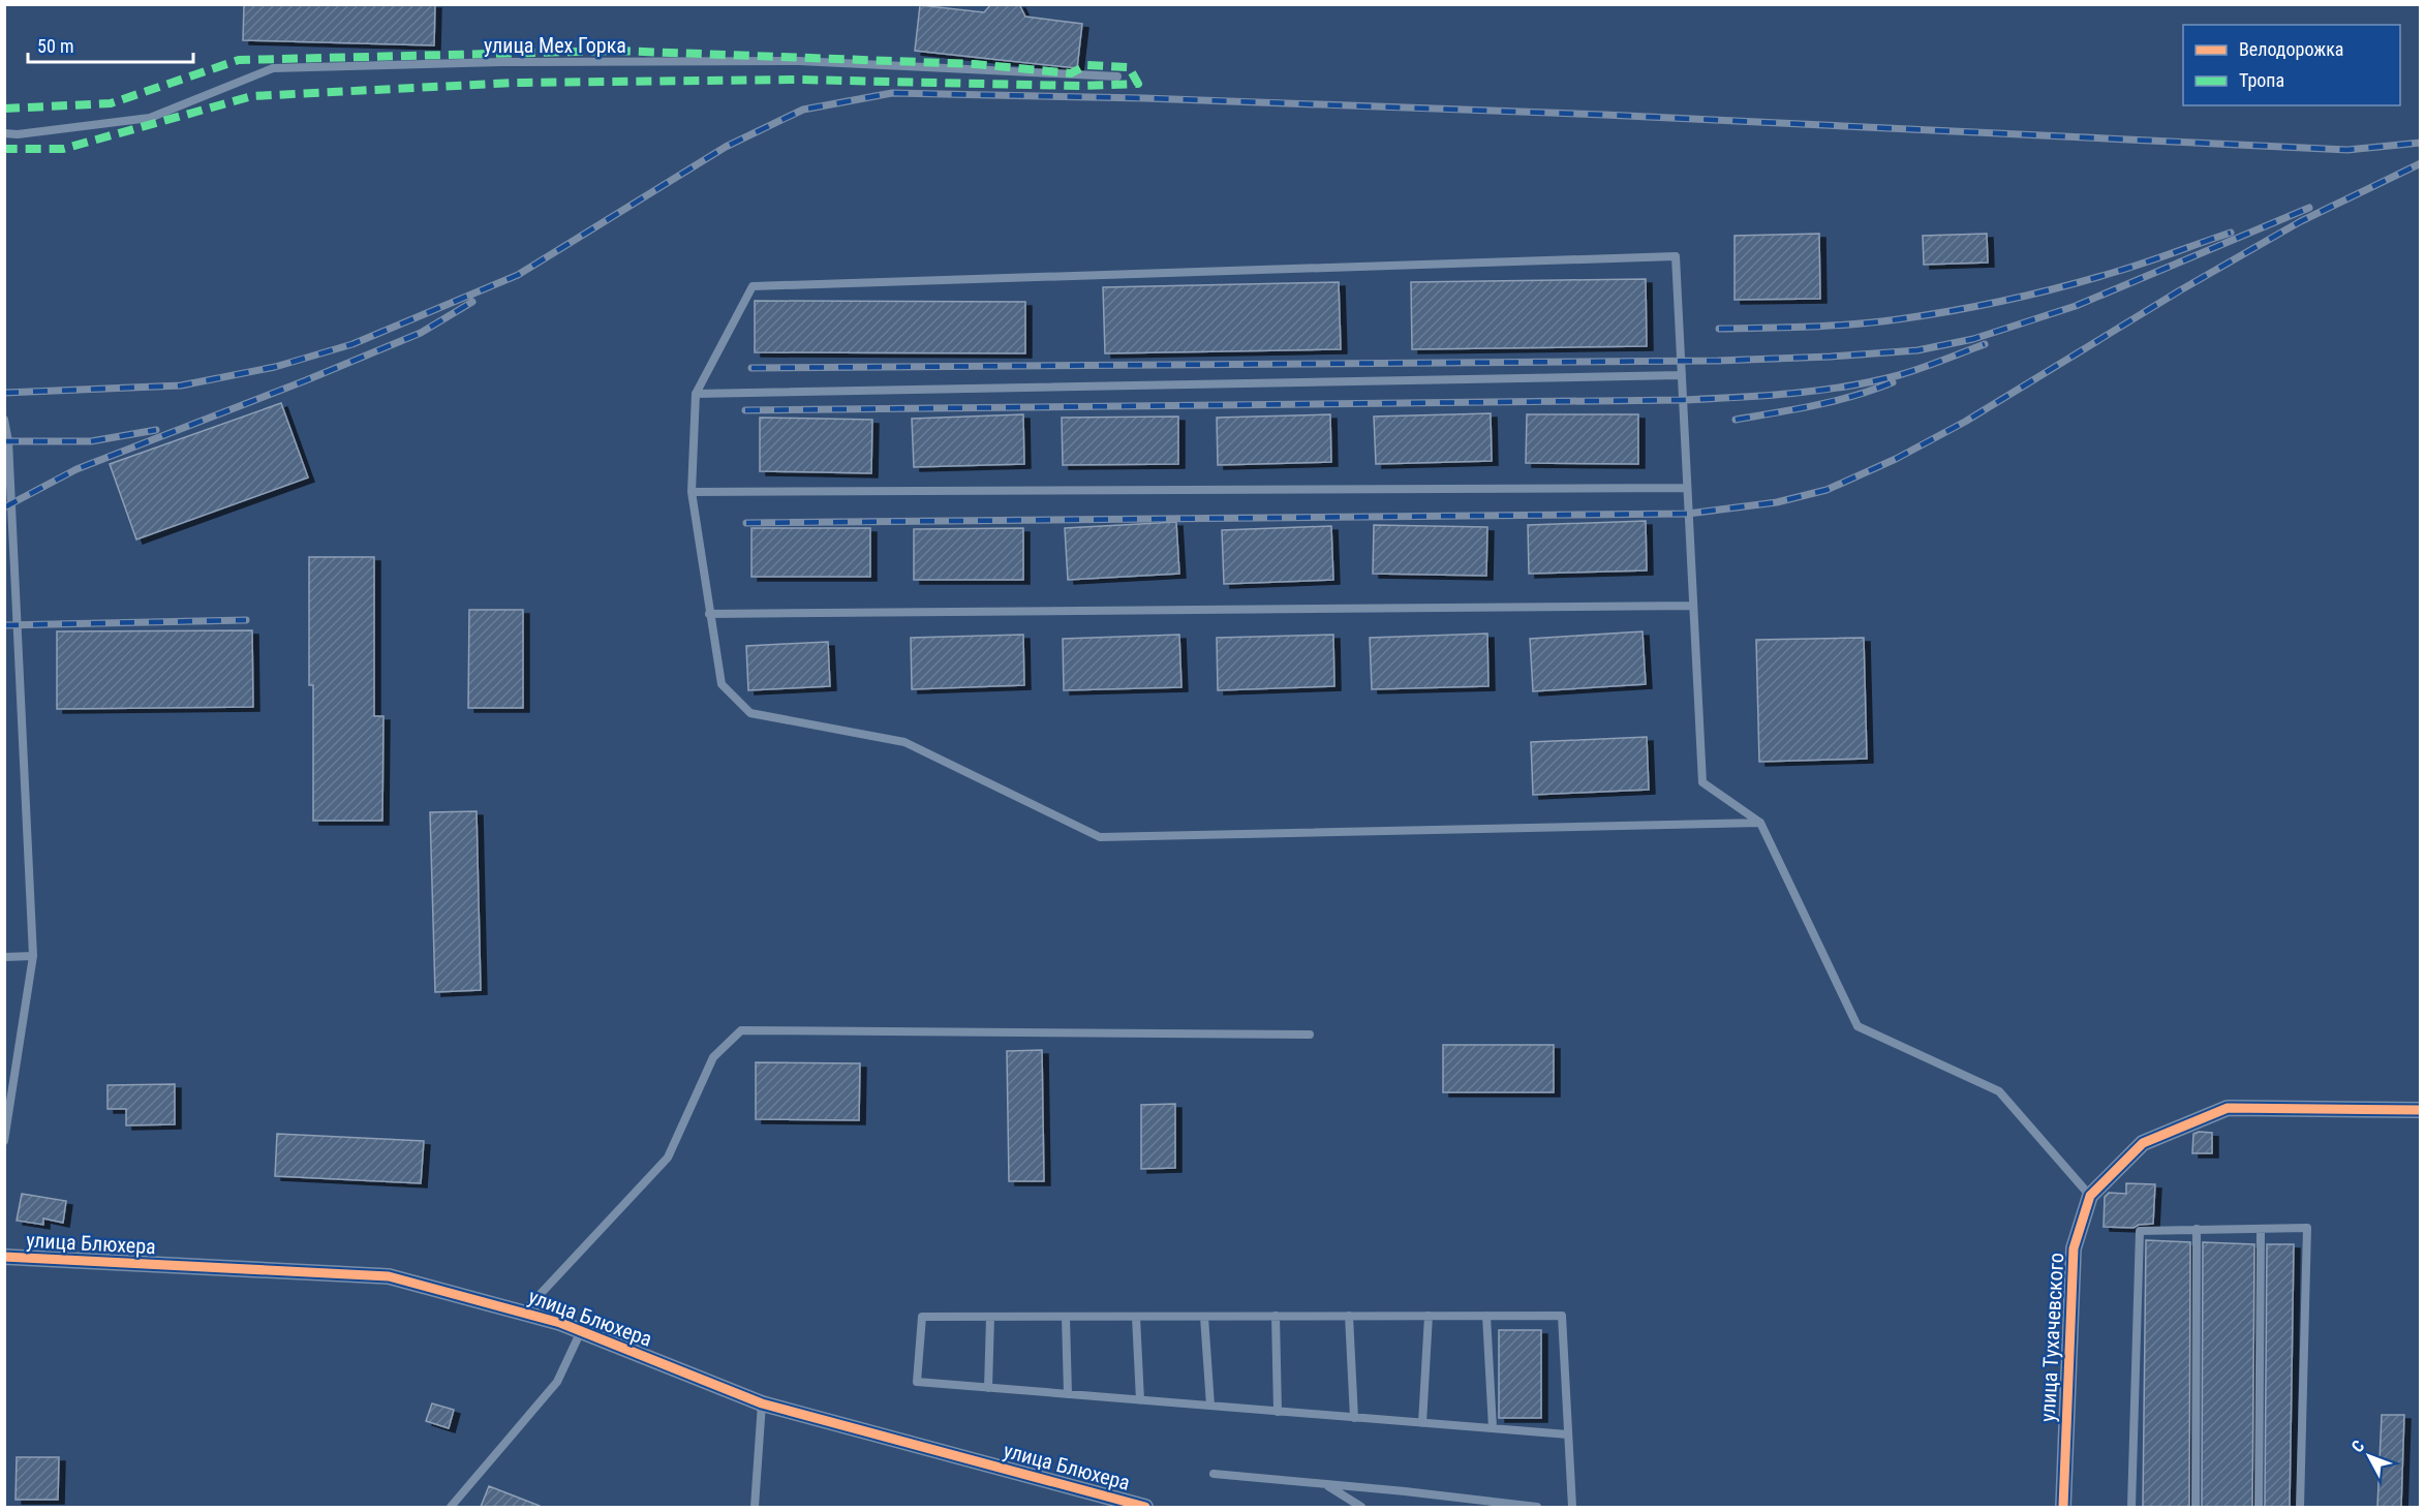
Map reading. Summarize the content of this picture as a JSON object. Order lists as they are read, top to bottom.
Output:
{
  "streets": {
    "street": ["улица Блюхера", "улица Тухачевского"],
    "lane": ["улица Мех Горка"]
  },
  "legend": ["Велодорожка", "Тропа"],
  "scale_bar": "50 m",
  "north": "top left"
}
